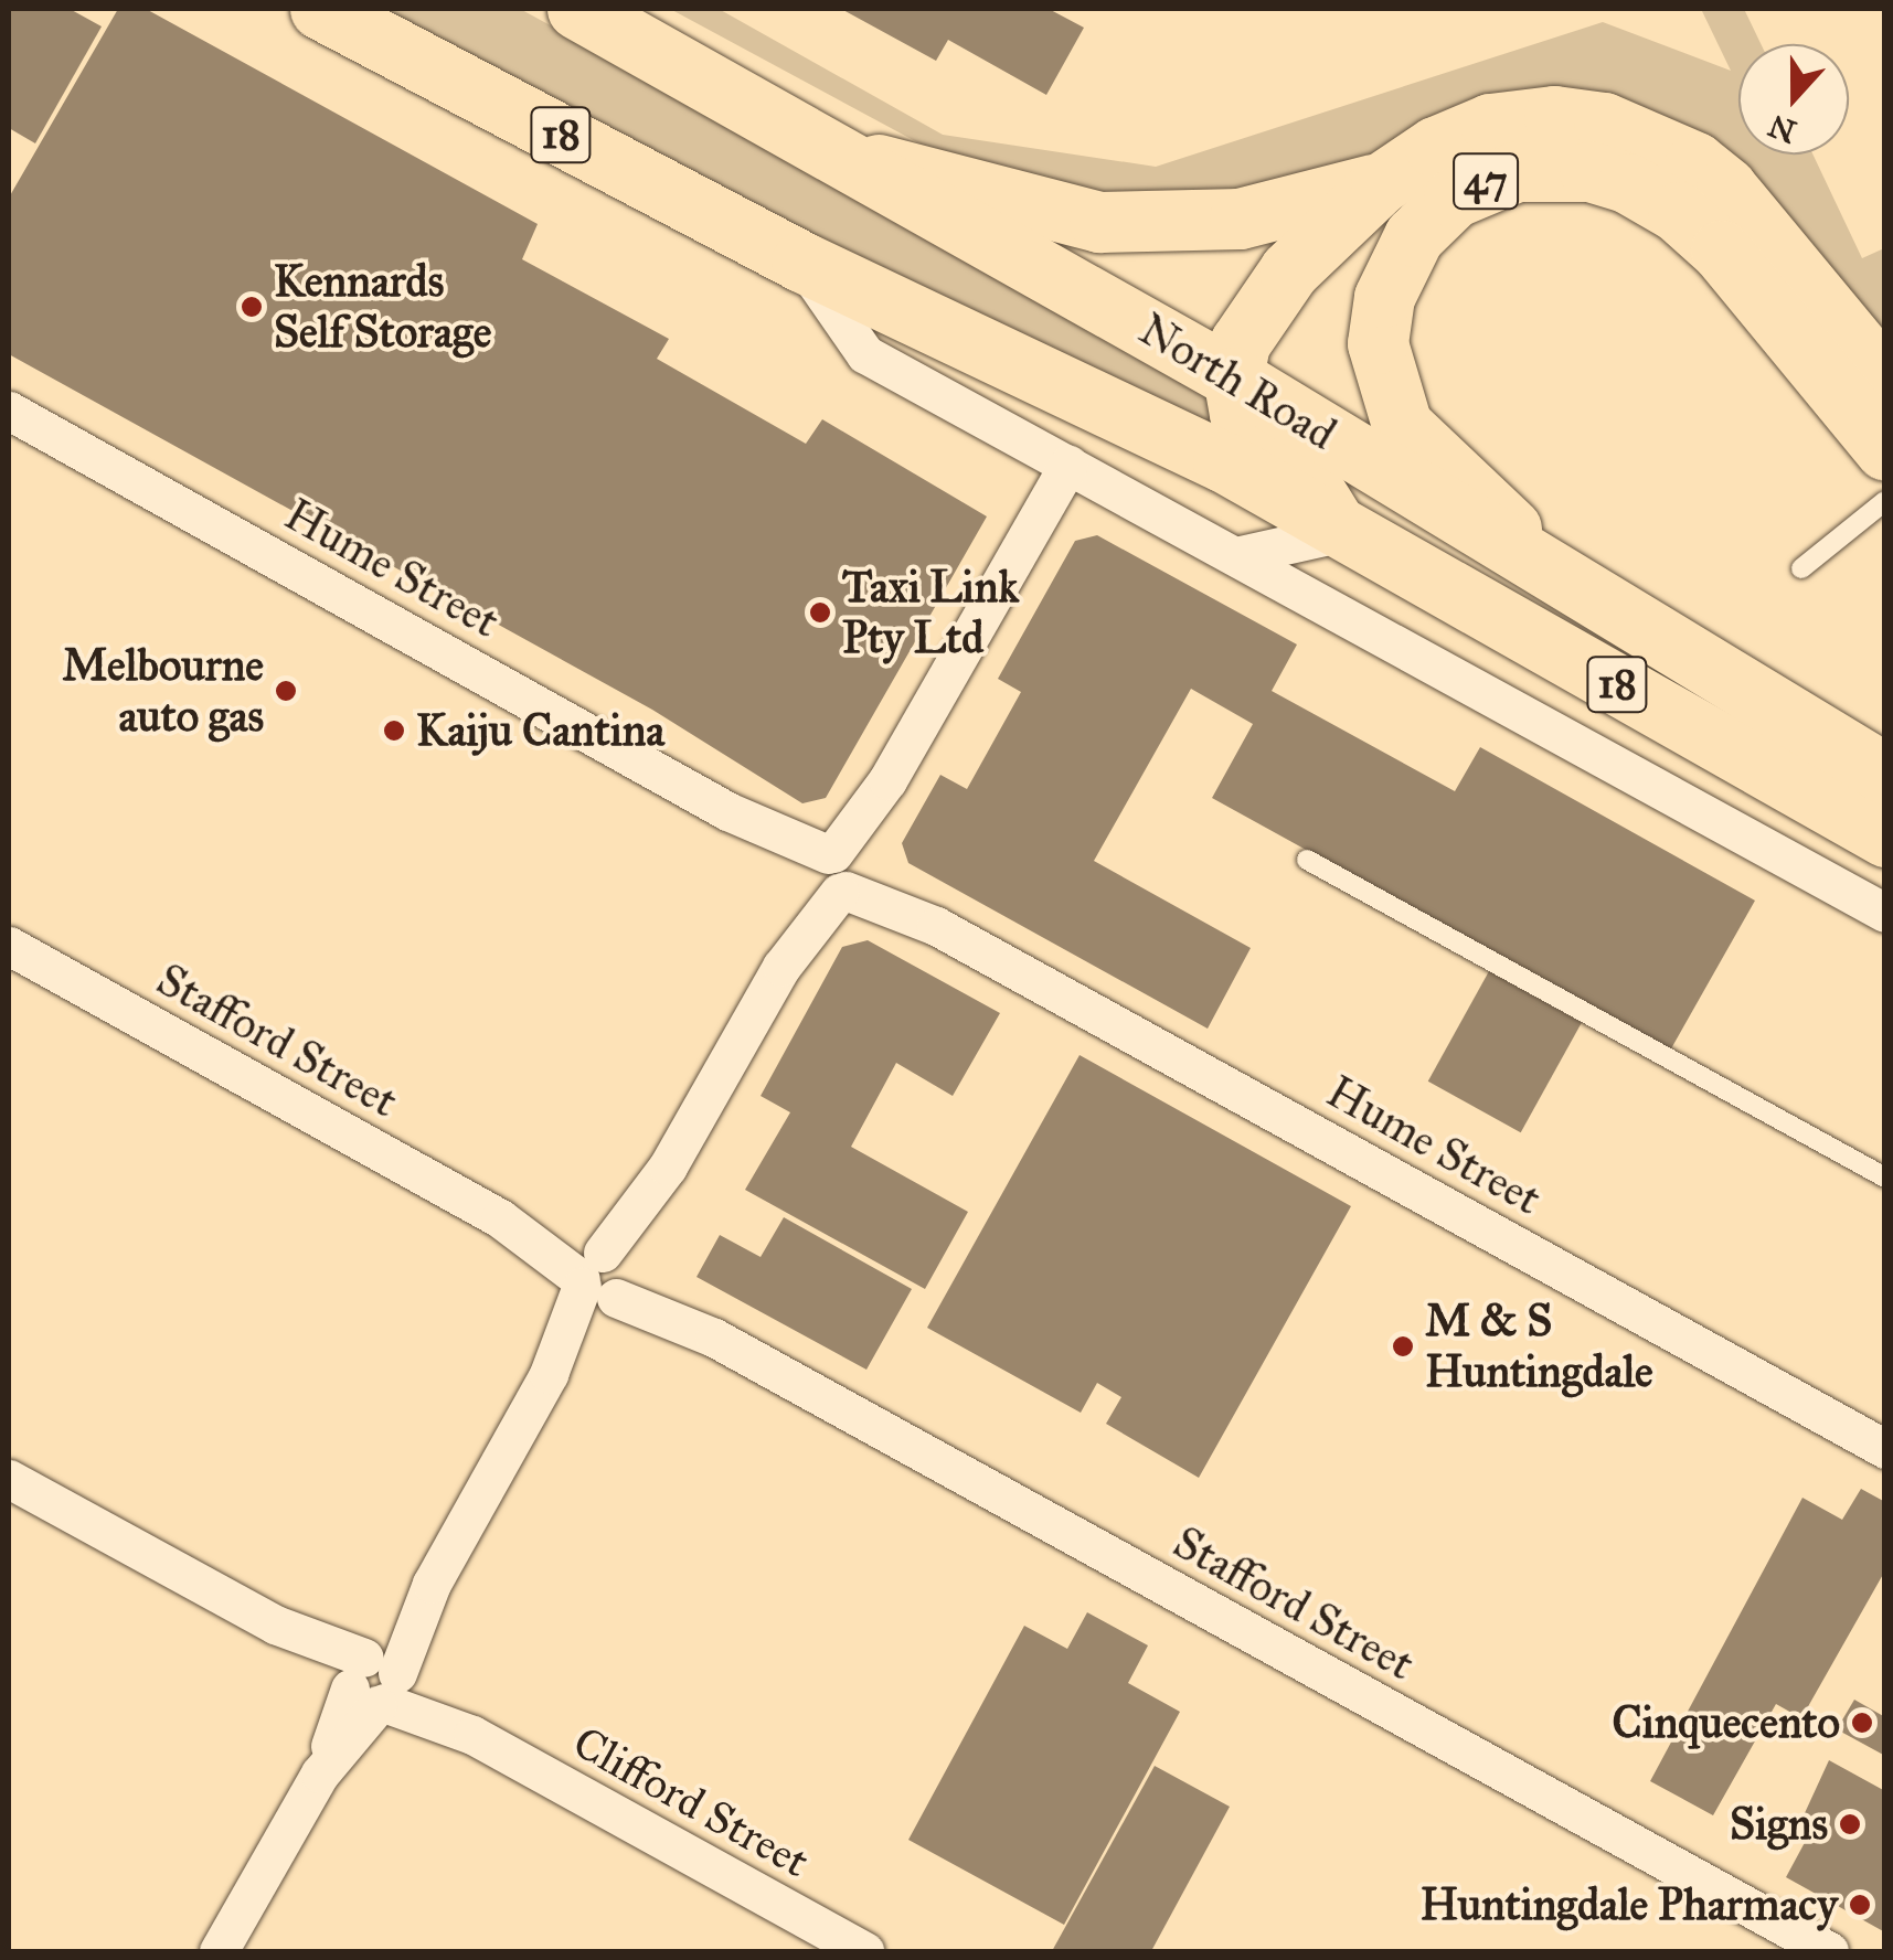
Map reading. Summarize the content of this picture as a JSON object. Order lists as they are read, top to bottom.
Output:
{
  "streets": {
    "main road": ["18", "47", "North Road"],
    "street": ["Hume Street", "Stafford Street", "Clifford Street"]
  },
  "crossings": [
    ["47", "North Road"]
  ],
  "places": [
    "Kennards Self Storage",
    "Taxi Link Pty Ltd",
    "Melbourne auto gas",
    "Kaiju Cantina",
    "M & S Huntingdale",
    "Cinquecento",
    "Signs",
    "Huntingdale Pharmacy"
  ],
  "north": "bottom"
}
